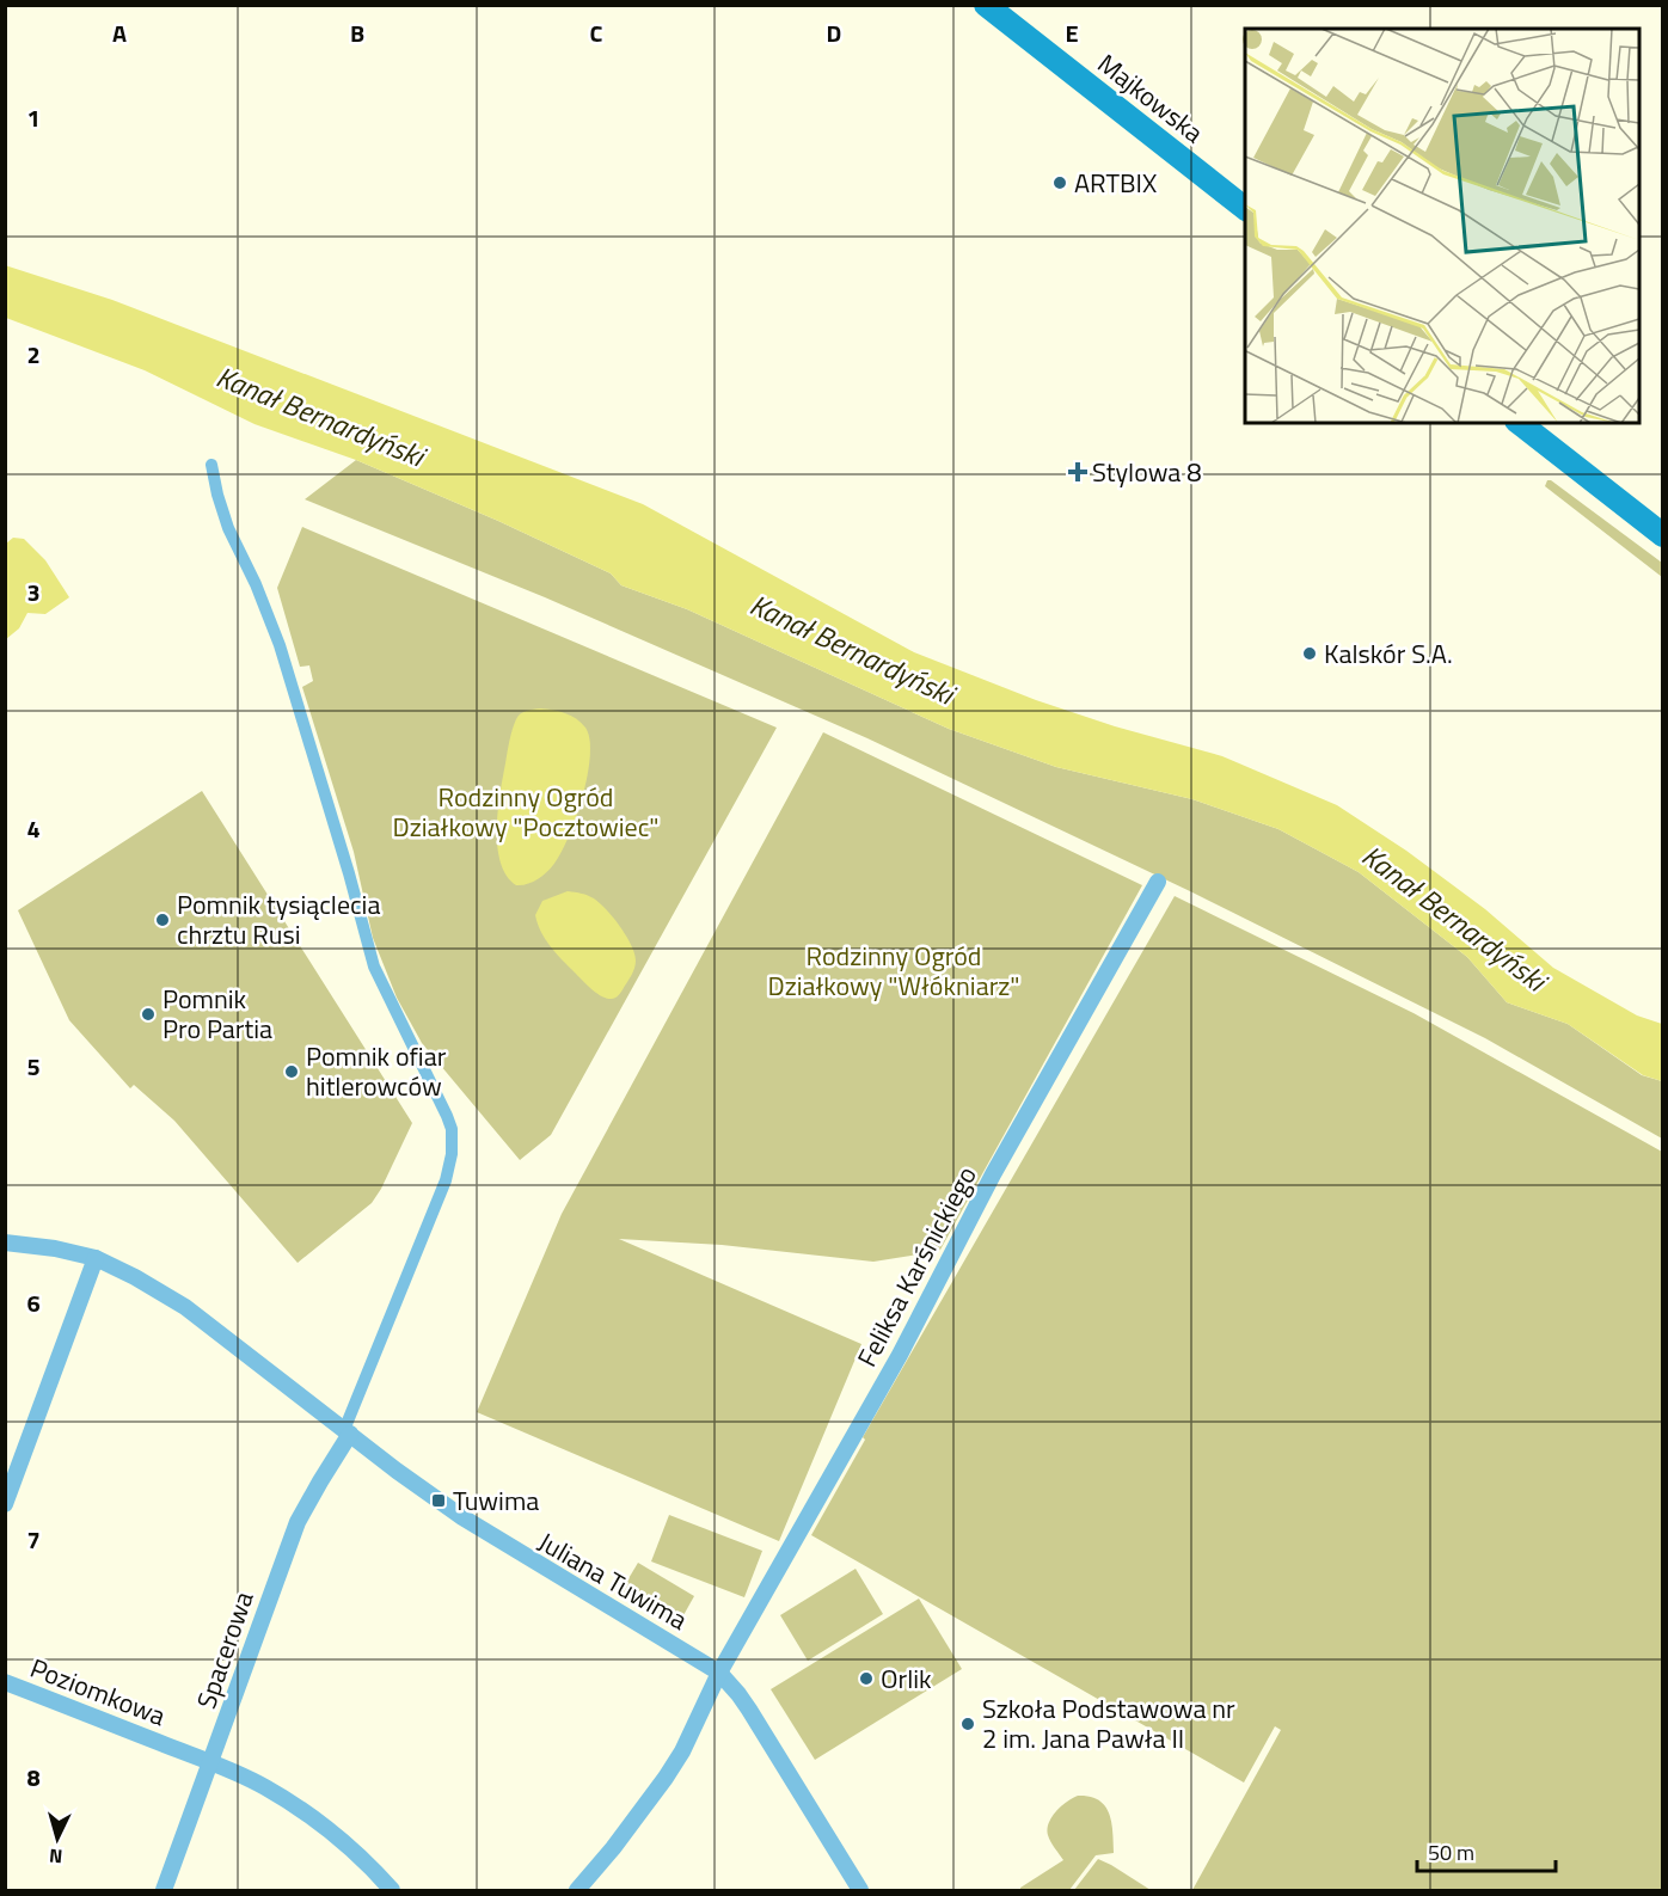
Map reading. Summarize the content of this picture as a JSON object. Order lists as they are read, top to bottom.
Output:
{
  "streets": {
    "main road": ["Majkowska"],
    "street": [
      "Feliksa Karśnickiego",
      "Juliana Tuwima",
      "Spacerowa",
      "Poziomkowa"
    ]
  },
  "crossings": [
    ["Feliksa Karśnickiego", "Juliana Tuwima"],
    ["Juliana Tuwima", "Spacerowa"],
    ["Spacerowa", "Poziomkowa"]
  ],
  "water": ["Kanał Bernardyński"],
  "parks": ["Rodzinny Ogród Działkowy \"Pocztowiec\"", "Rodzinny Ogród Działkowy \"Włókniarz\""],
  "places": {
    "other": [
      "ARTBIX",
      "Kalskór S.A.",
      "Pomnik tysiąclecia chrztu Rusi",
      "Pomnik Pro Partia",
      "Pomnik ofiar hitlerowców",
      "Orlik",
      "Szkoła Podstawowa nr 2 im. Jana Pawła II"
    ],
    "health": ["Stylowa 8"],
    "transit": ["Tuwima"]
  },
  "scale_bar": "50 m",
  "north": "bottom",
  "grid": {
    "columns": [
      "A",
      "B",
      "C",
      "D",
      "E"
    ],
    "rows": [
      "1",
      "2",
      "3",
      "4",
      "5",
      "6",
      "7",
      "8"
    ]
  }
}
